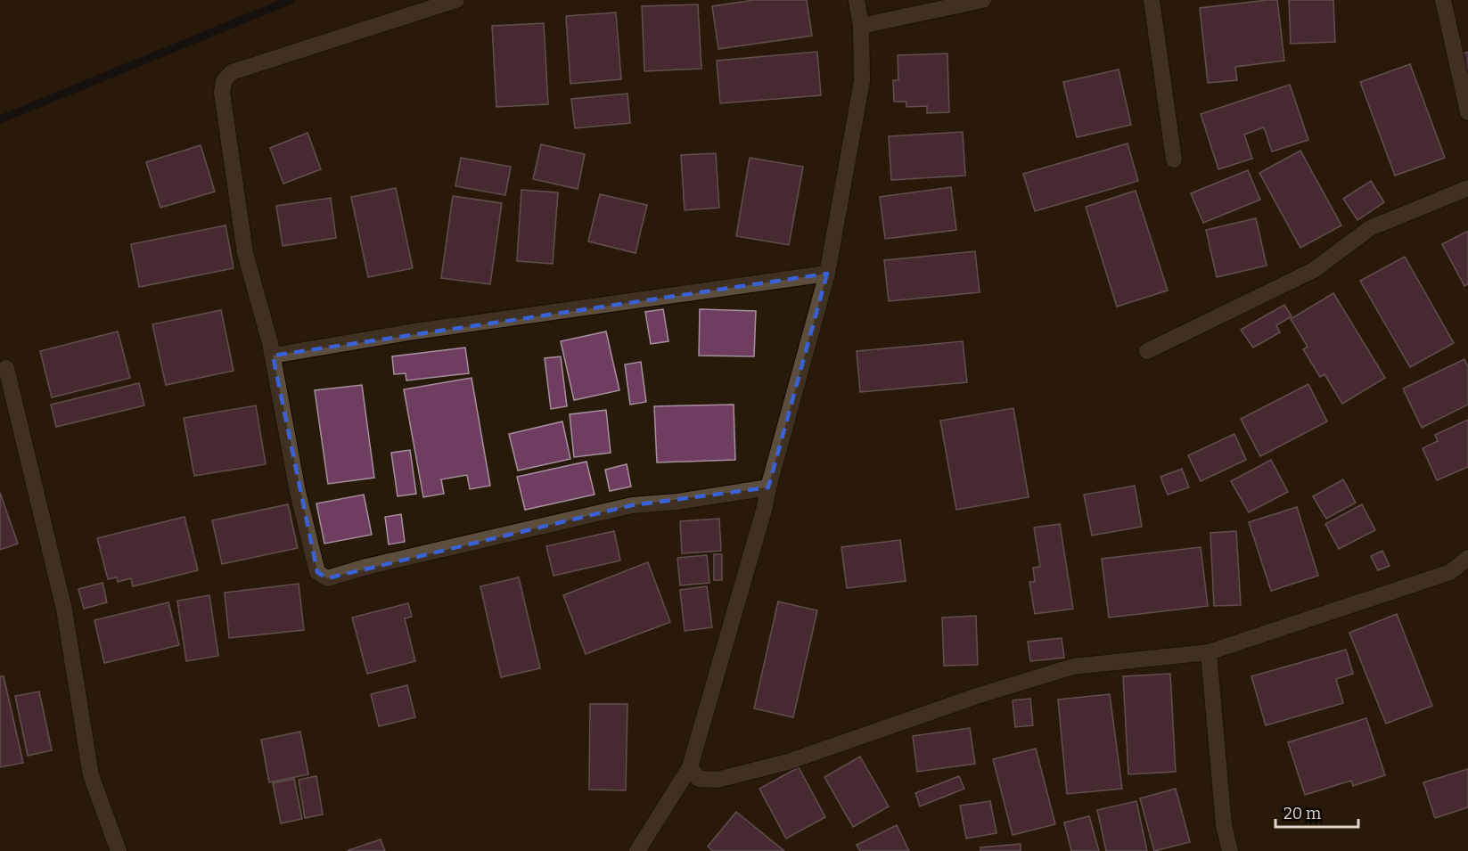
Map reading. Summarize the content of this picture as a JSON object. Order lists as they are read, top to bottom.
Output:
{
  "scale_bar": "20 m"
}
